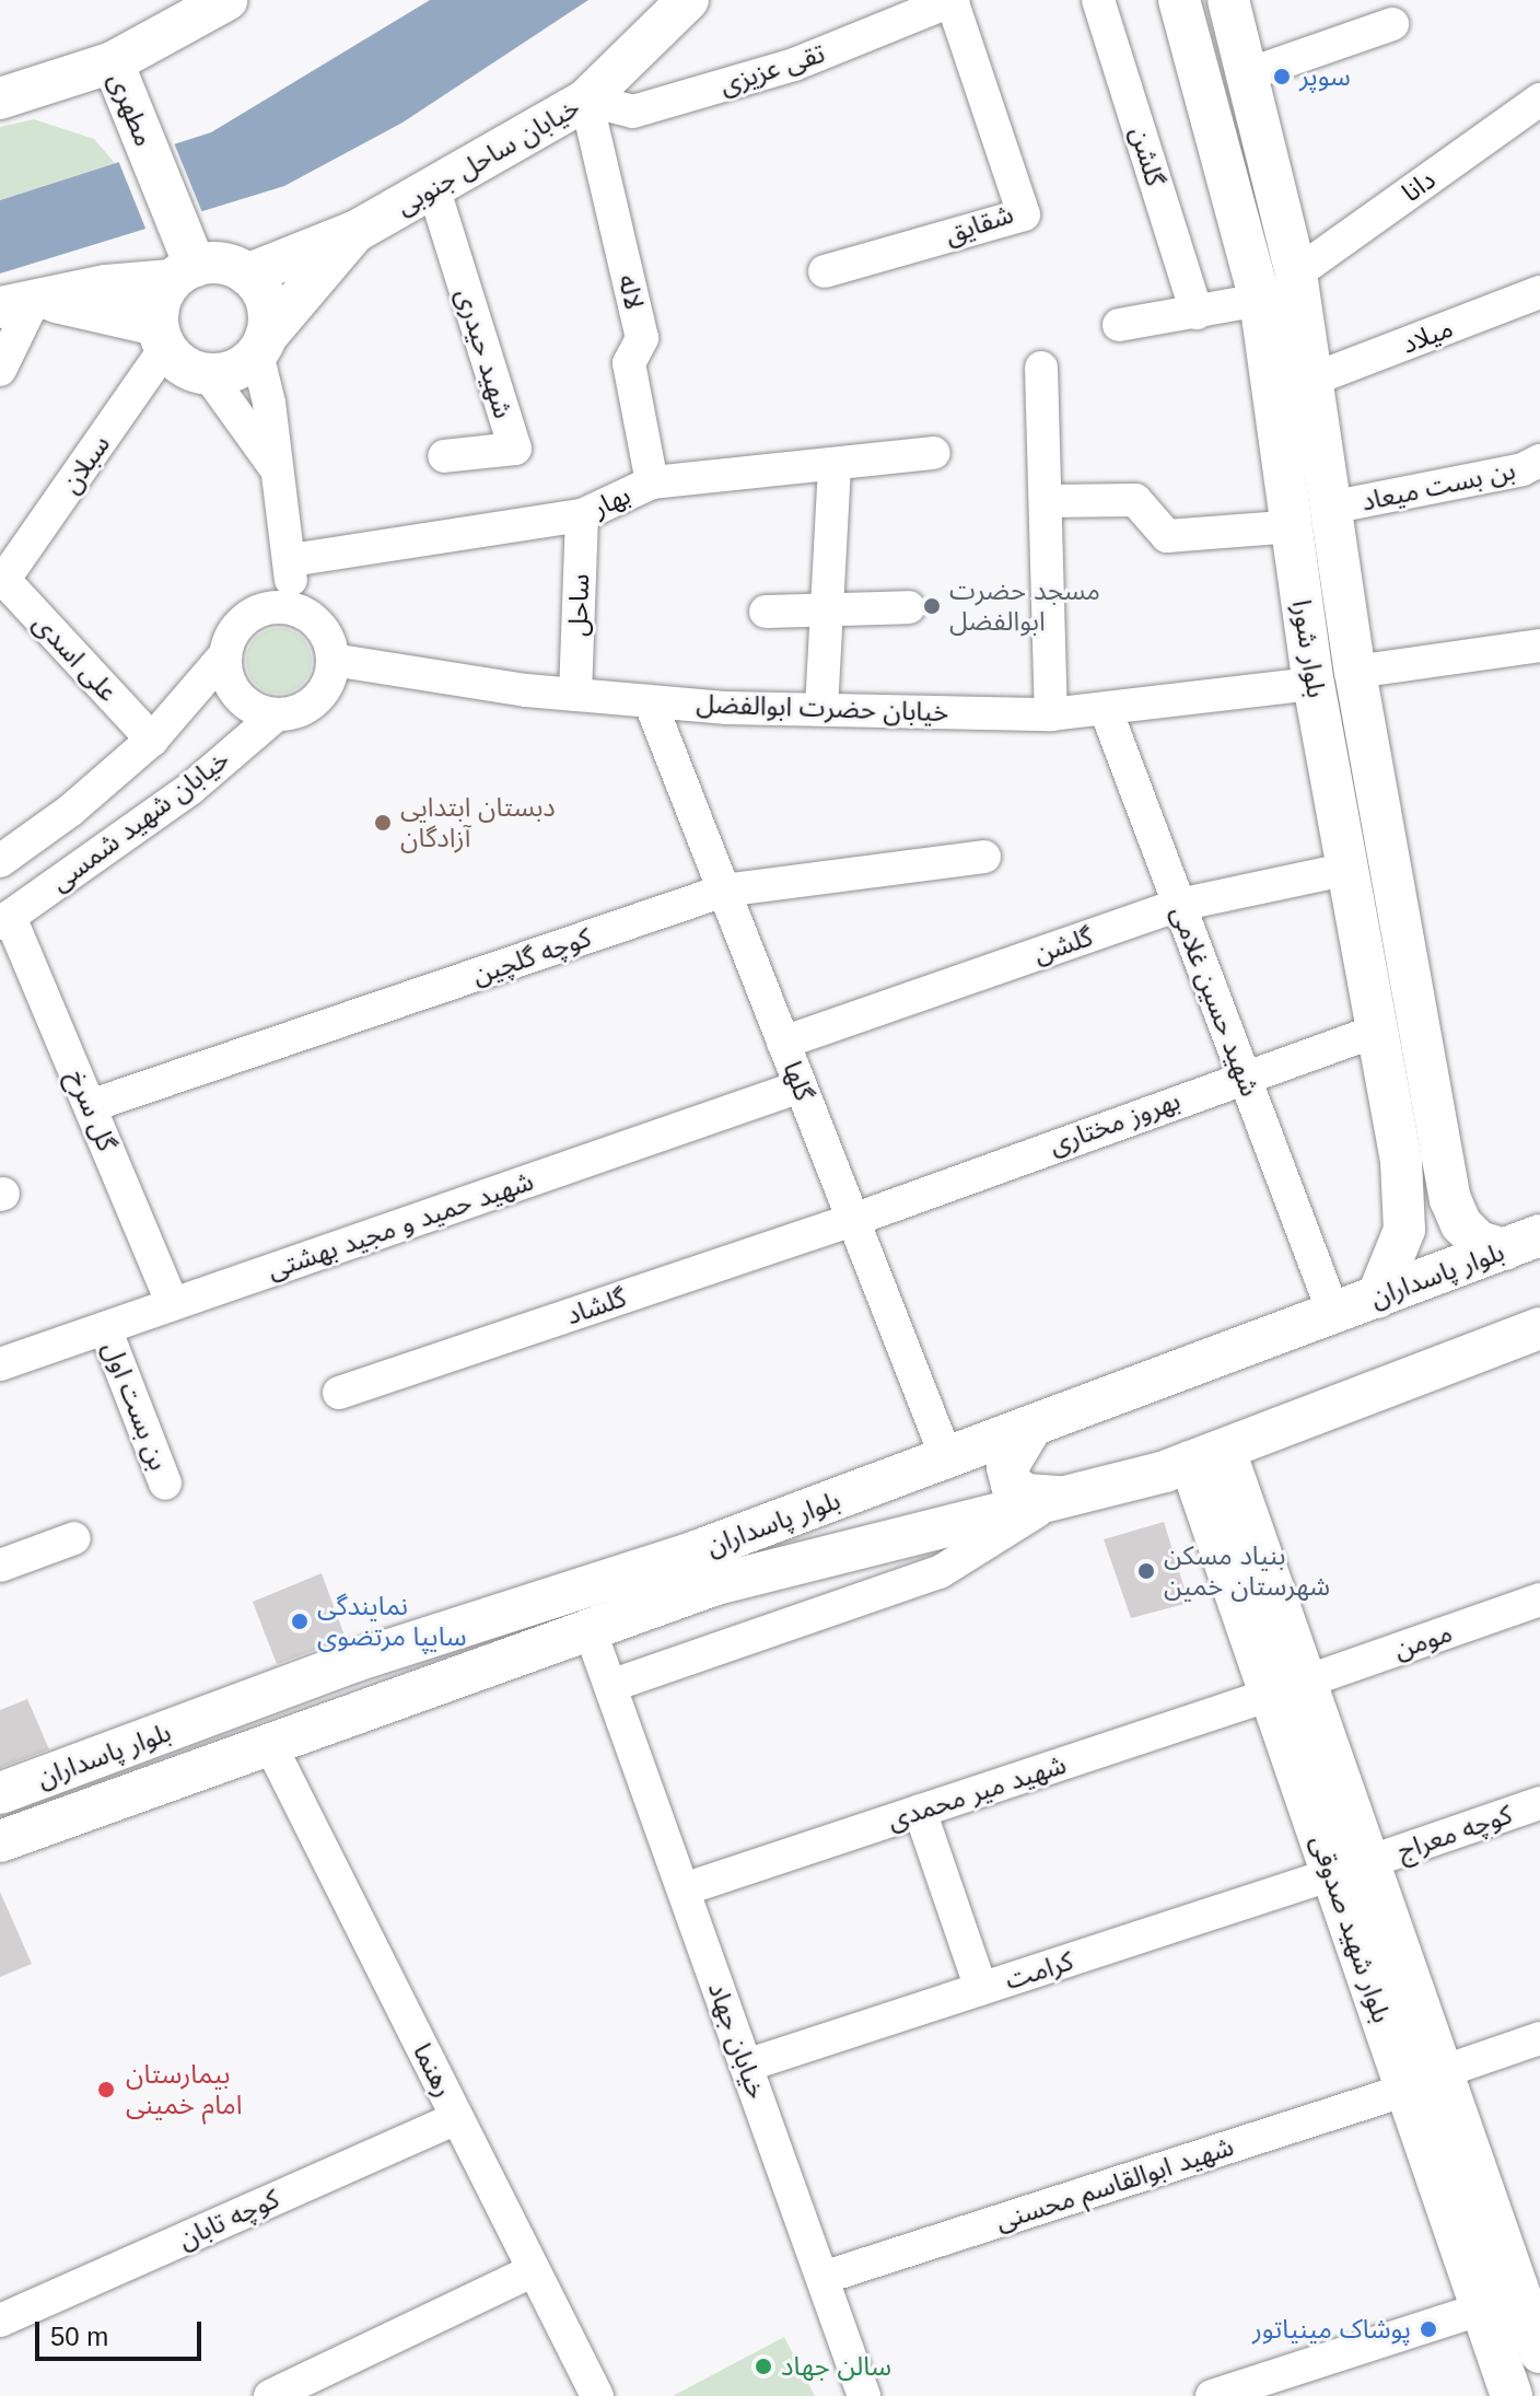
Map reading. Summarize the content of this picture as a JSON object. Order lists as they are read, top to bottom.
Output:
{
  "streets": {
    "main road": [
      "مطهری",
      "خیابان ساحل جنوبی",
      "بلوار شورا",
      "بلوار پاسداران",
      "بلوار شهید صدوقی"
    ],
    "street": [
      "تقی عزیزی",
      "گلشن",
      "دانا",
      "شقایق",
      "لاله",
      "میلاد",
      "شهید حیدری",
      "سبلان",
      "بن بست میعاد",
      "بهار",
      "ساحل",
      "علی اسدی",
      "خیابان حضرت ابوالفضل",
      "خیابان شهید شمسی",
      "کوچه گلچین",
      "شهید حسین غلامی",
      "گلها",
      "گل سرخ",
      "بهروز مختاری",
      "شهید حمید و مجید بهشتی",
      "گلشاد",
      "بن بست اول",
      "مومن",
      "شهید میر محمدی",
      "کوچه معراج",
      "کرامت",
      "خیابان جهاد",
      "رهنما",
      "شهید ابوالقاسم محسنی",
      "کوچه تابان"
    ]
  },
  "crossings": [
    ["تقی عزیزی", "خیابان ساحل جنوبی"],
    ["تقی عزیزی", "شقایق"],
    ["تقی عزیزی", "لاله"],
    ["مطهری", "خیابان ساحل جنوبی"],
    ["مطهری", "سبلان"],
    ["خیابان ساحل جنوبی", "لاله"],
    ["خیابان ساحل جنوبی", "شهید حیدری"],
    ["خیابان ساحل جنوبی", "سبلان"],
    ["گلشن", "بلوار شورا"],
    ["گلشن", "شهید حسین غلامی"],
    ["گلشن", "گلها"],
    ["دانا", "بلوار شورا"],
    ["لاله", "بهار"],
    ["میلاد", "بلوار شورا"],
    ["سبلان", "علی اسدی"],
    ["بن بست میعاد", "بلوار شورا"],
    ["بهار", "ساحل"],
    ["ساحل", "خیابان حضرت ابوالفضل"],
    ["بلوار شورا", "خیابان حضرت ابوالفضل"],
    ["بلوار شورا", "بهروز مختاری"],
    ["بلوار شورا", "بلوار پاسداران"],
    ["علی اسدی", "خیابان شهید شمسی"],
    ["خیابان حضرت ابوالفضل", "خیابان شهید شمسی"],
    ["خیابان حضرت ابوالفضل", "شهید حسین غلامی"],
    ["خیابان حضرت ابوالفضل", "گلها"],
    ["خیابان شهید شمسی", "گل سرخ"],
    ["کوچه گلچین", "گلها"],
    ["کوچه گلچین", "گل سرخ"],
    ["شهید حسین غلامی", "بهروز مختاری"],
    ["گلها", "بهروز مختاری"],
    ["گلها", "شهید حمید و مجید بهشتی"],
    ["گلها", "بلوار پاسداران"],
    ["گلها", "گلشاد"],
    ["گل سرخ", "شهید حمید و مجید بهشتی"],
    ["بهروز مختاری", "گلشاد"],
    ["شهید حمید و مجید بهشتی", "بن بست اول"],
    ["بلوار پاسداران", "بلوار شهید صدوقی"],
    ["بلوار پاسداران", "خیابان جهاد"],
    ["بلوار پاسداران", "رهنما"],
    ["مومن", "شهید میر محمدی"],
    ["مومن", "بلوار شهید صدوقی"],
    ["شهید میر محمدی", "بلوار شهید صدوقی"],
    ["شهید میر محمدی", "خیابان جهاد"],
    ["کوچه معراج", "بلوار شهید صدوقی"],
    ["کوچه معراج", "کرامت"],
    ["بلوار شهید صدوقی", "کرامت"],
    ["بلوار شهید صدوقی", "شهید ابوالقاسم محسنی"],
    ["کرامت", "خیابان جهاد"],
    ["خیابان جهاد", "شهید ابوالقاسم محسنی"],
    ["رهنما", "کوچه تابان"]
  ],
  "places": [
    "سوپر",
    "مسجد حضرت ابوالفضل",
    "دبستان ابتدایی آزادگان",
    "بنیاد مسکن شهرستان خمین",
    "نمایندگی سایپا مرتضوی",
    "بیمارستان امام خمینی",
    "پوشاک مینیاتور",
    "سالن جهاد"
  ],
  "scale_bar": "50 m"
}
